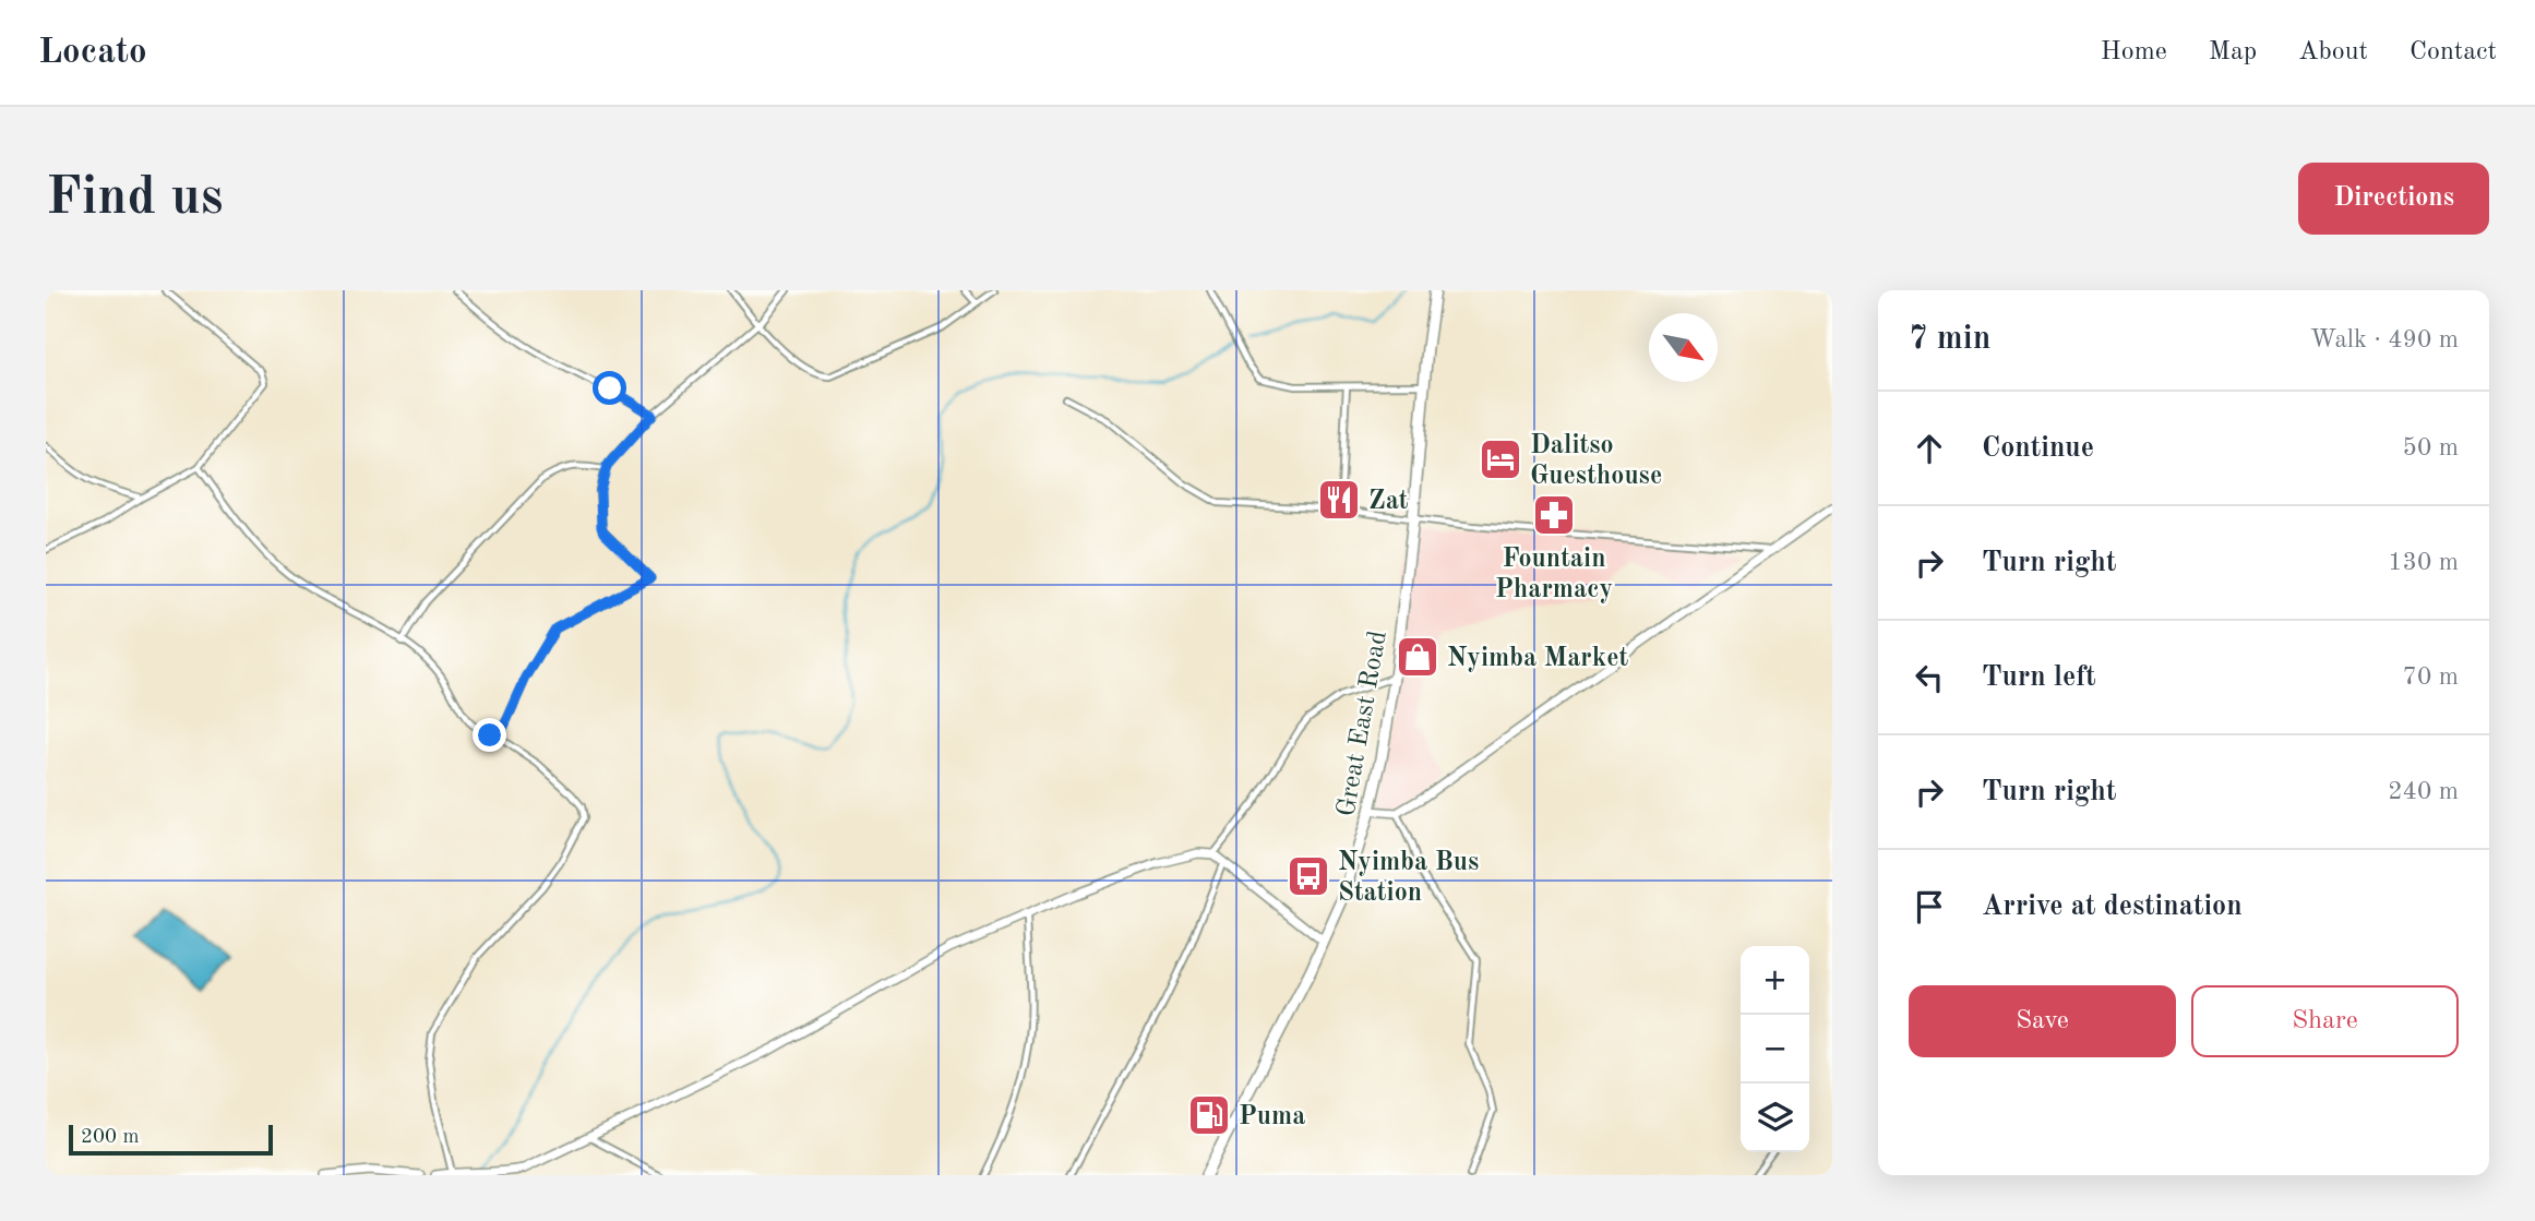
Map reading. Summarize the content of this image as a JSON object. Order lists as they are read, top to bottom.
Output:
{
  "streets": {
    "highway": ["Great East Road"]
  },
  "places": {
    "hotel": ["Dalitso Guesthouse"],
    "restaurant": ["Zat"],
    "pharmacy": ["Fountain Pharmacy"],
    "shop": ["Nyimba Market"],
    "bus stop": ["Nyimba Bus Station"],
    "fuel station": ["Puma"]
  },
  "scale_bar": "200 m",
  "north": "bottom right",
  "page": {
    "header": "Locato",
    "nav": [
      "Home",
      "Map",
      "About",
      "Contact"
    ],
    "buttons": [
      "Directions",
      ["Save", "Share"]
    ],
    "title": "Find us",
    "heading": ["7 min", "Walk · 490 m"],
    "list": [
      ["Continue", "50 m"],
      ["Turn right", "130 m"],
      ["Turn left", "70 m"],
      ["Turn right", "240 m"],
      "Arrive at destination"
    ],
    "map_buttons": ["+", "−"],
    "scale": "200 m"
  }
}
